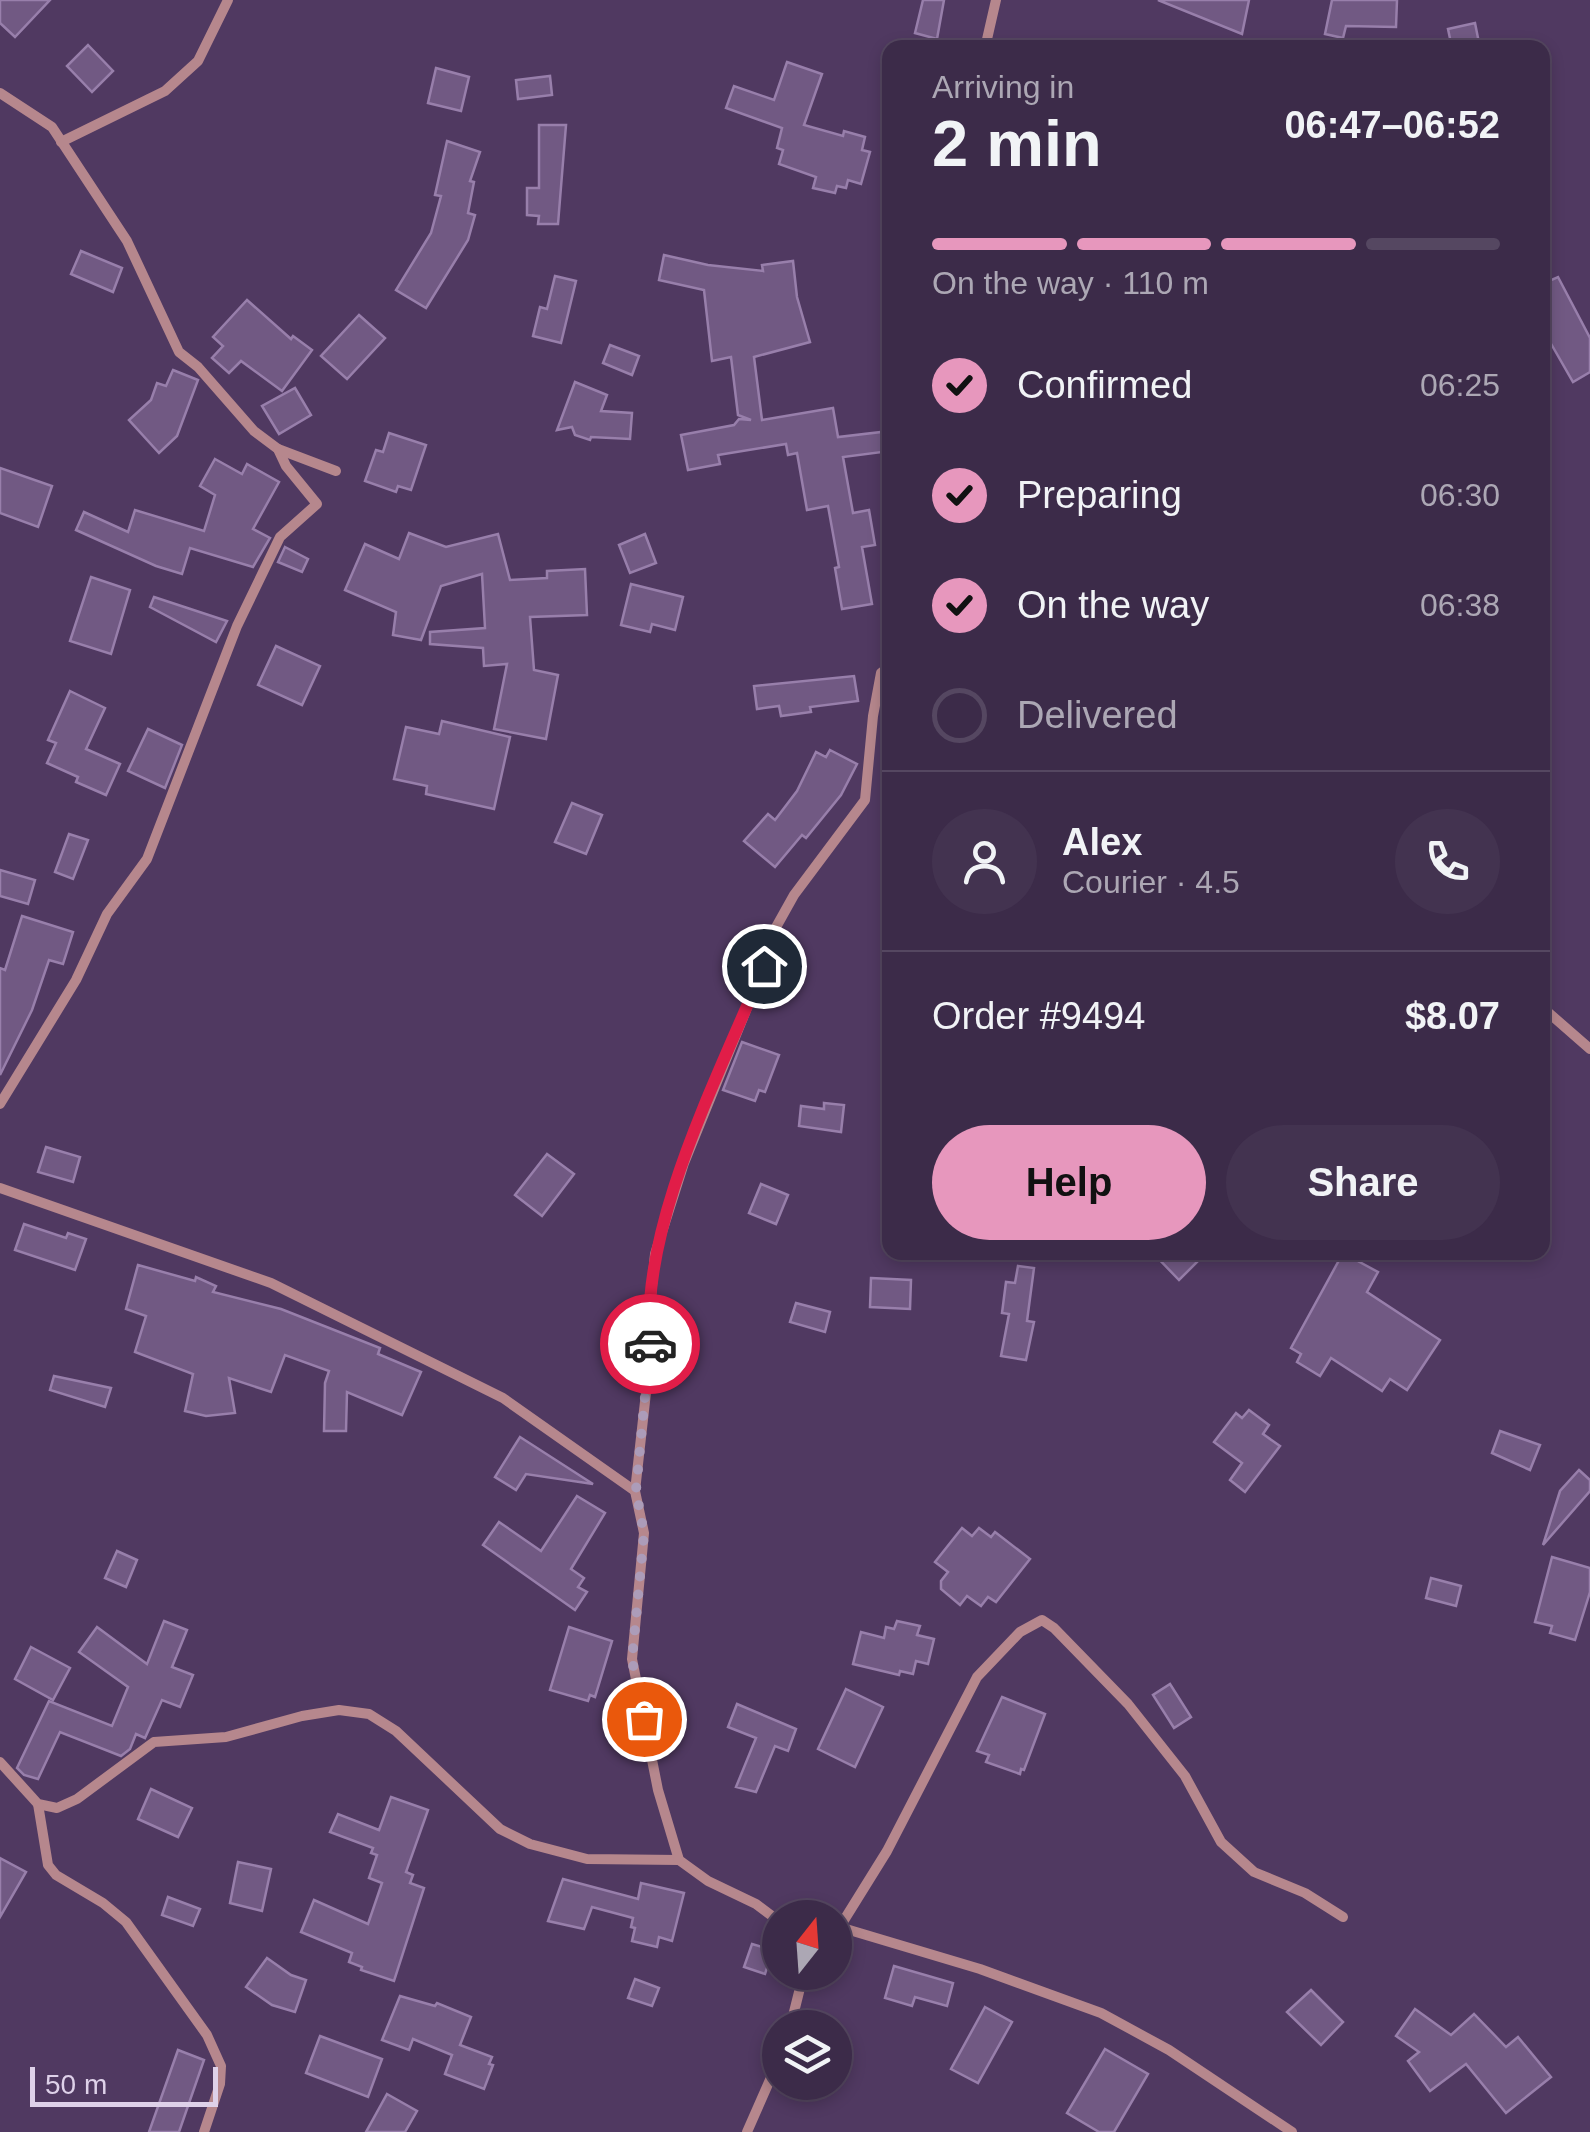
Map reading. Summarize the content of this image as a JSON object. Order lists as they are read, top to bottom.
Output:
{
  "scale_bar": "50 m",
  "north": "top",
  "page": {
    "heading": ["2 min", "Arriving in", "06:47–06:52"],
    "panel": [
      "Alex",
      "Courier · 4.5",
      "Order #9494",
      "$8.07"
    ],
    "bar": "On the way · 110 m",
    "list": [
      ["Confirmed", "06:25"],
      ["Preparing", "06:30"],
      ["On the way", "06:38"],
      "Delivered"
    ],
    "buttons": ["Help", "Share"],
    "scale": "50 m"
  }
}
